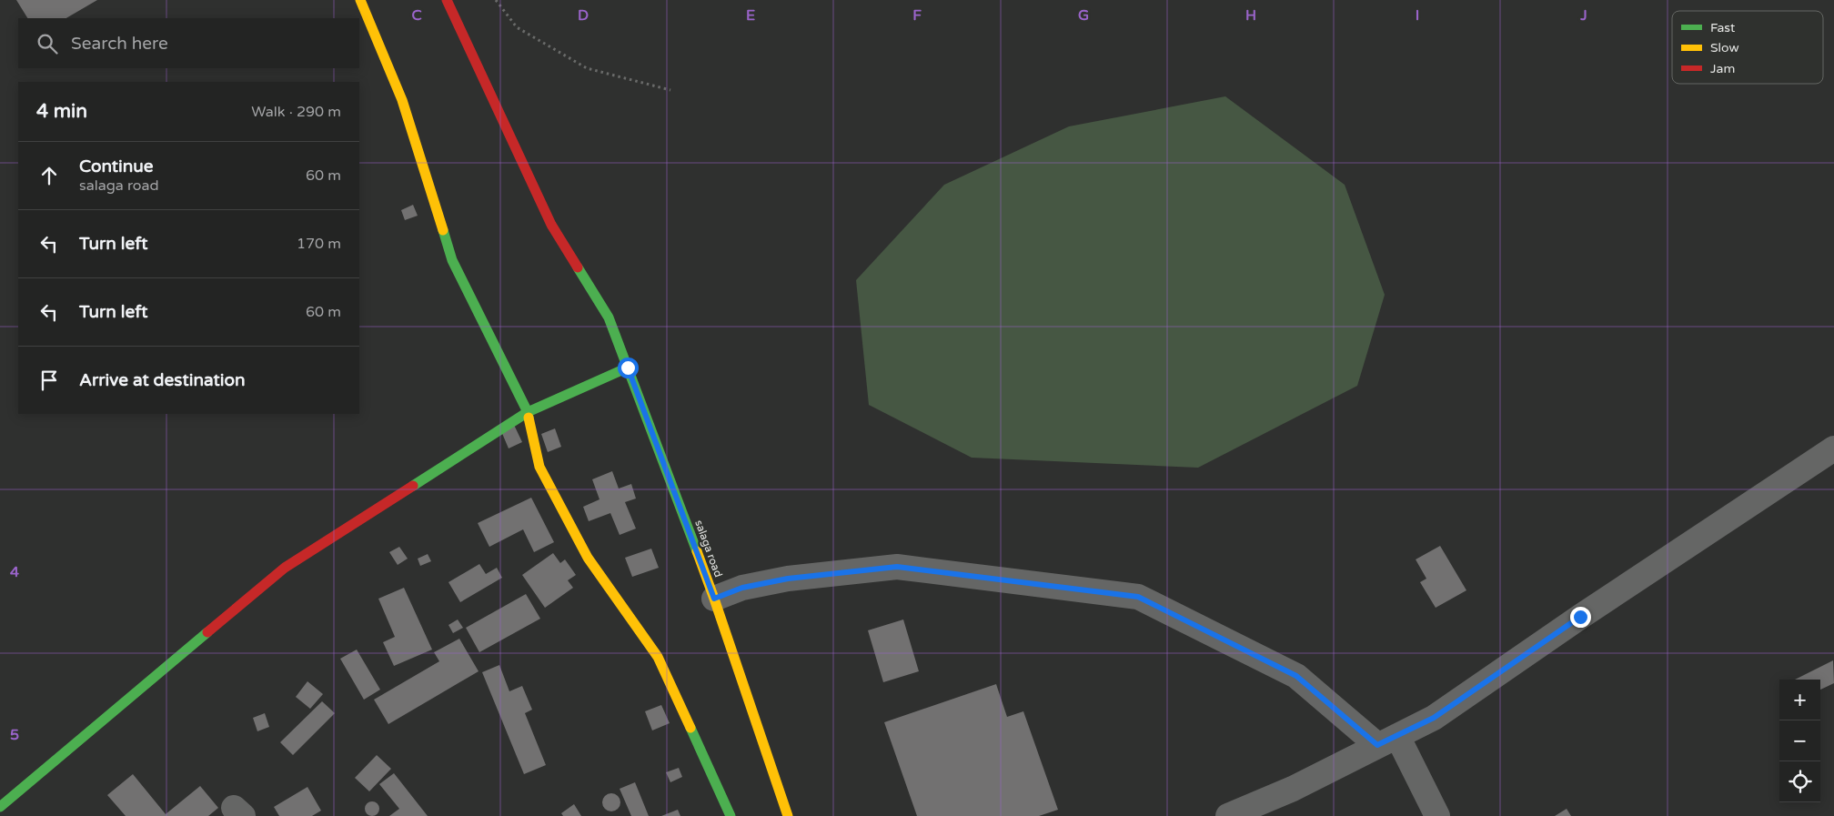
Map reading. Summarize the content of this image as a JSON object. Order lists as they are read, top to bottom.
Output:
{
  "streets": {
    "street": ["salaga road"]
  },
  "legend": ["Fast", "Slow", "Jam"],
  "page": {
    "search": "Search here",
    "heading": ["4 min", "Walk · 290 m"],
    "list": [
      ["Continue", "salaga road", "60 m"],
      ["Turn left", "170 m"],
      ["Turn left", "60 m"],
      "Arrive at destination"
    ],
    "map_buttons": ["+", "−"]
  },
  "grid": {
    "columns": [
      "C",
      "D",
      "E",
      "F",
      "G",
      "H",
      "I",
      "J"
    ],
    "rows": ["4", "5"]
  }
}
